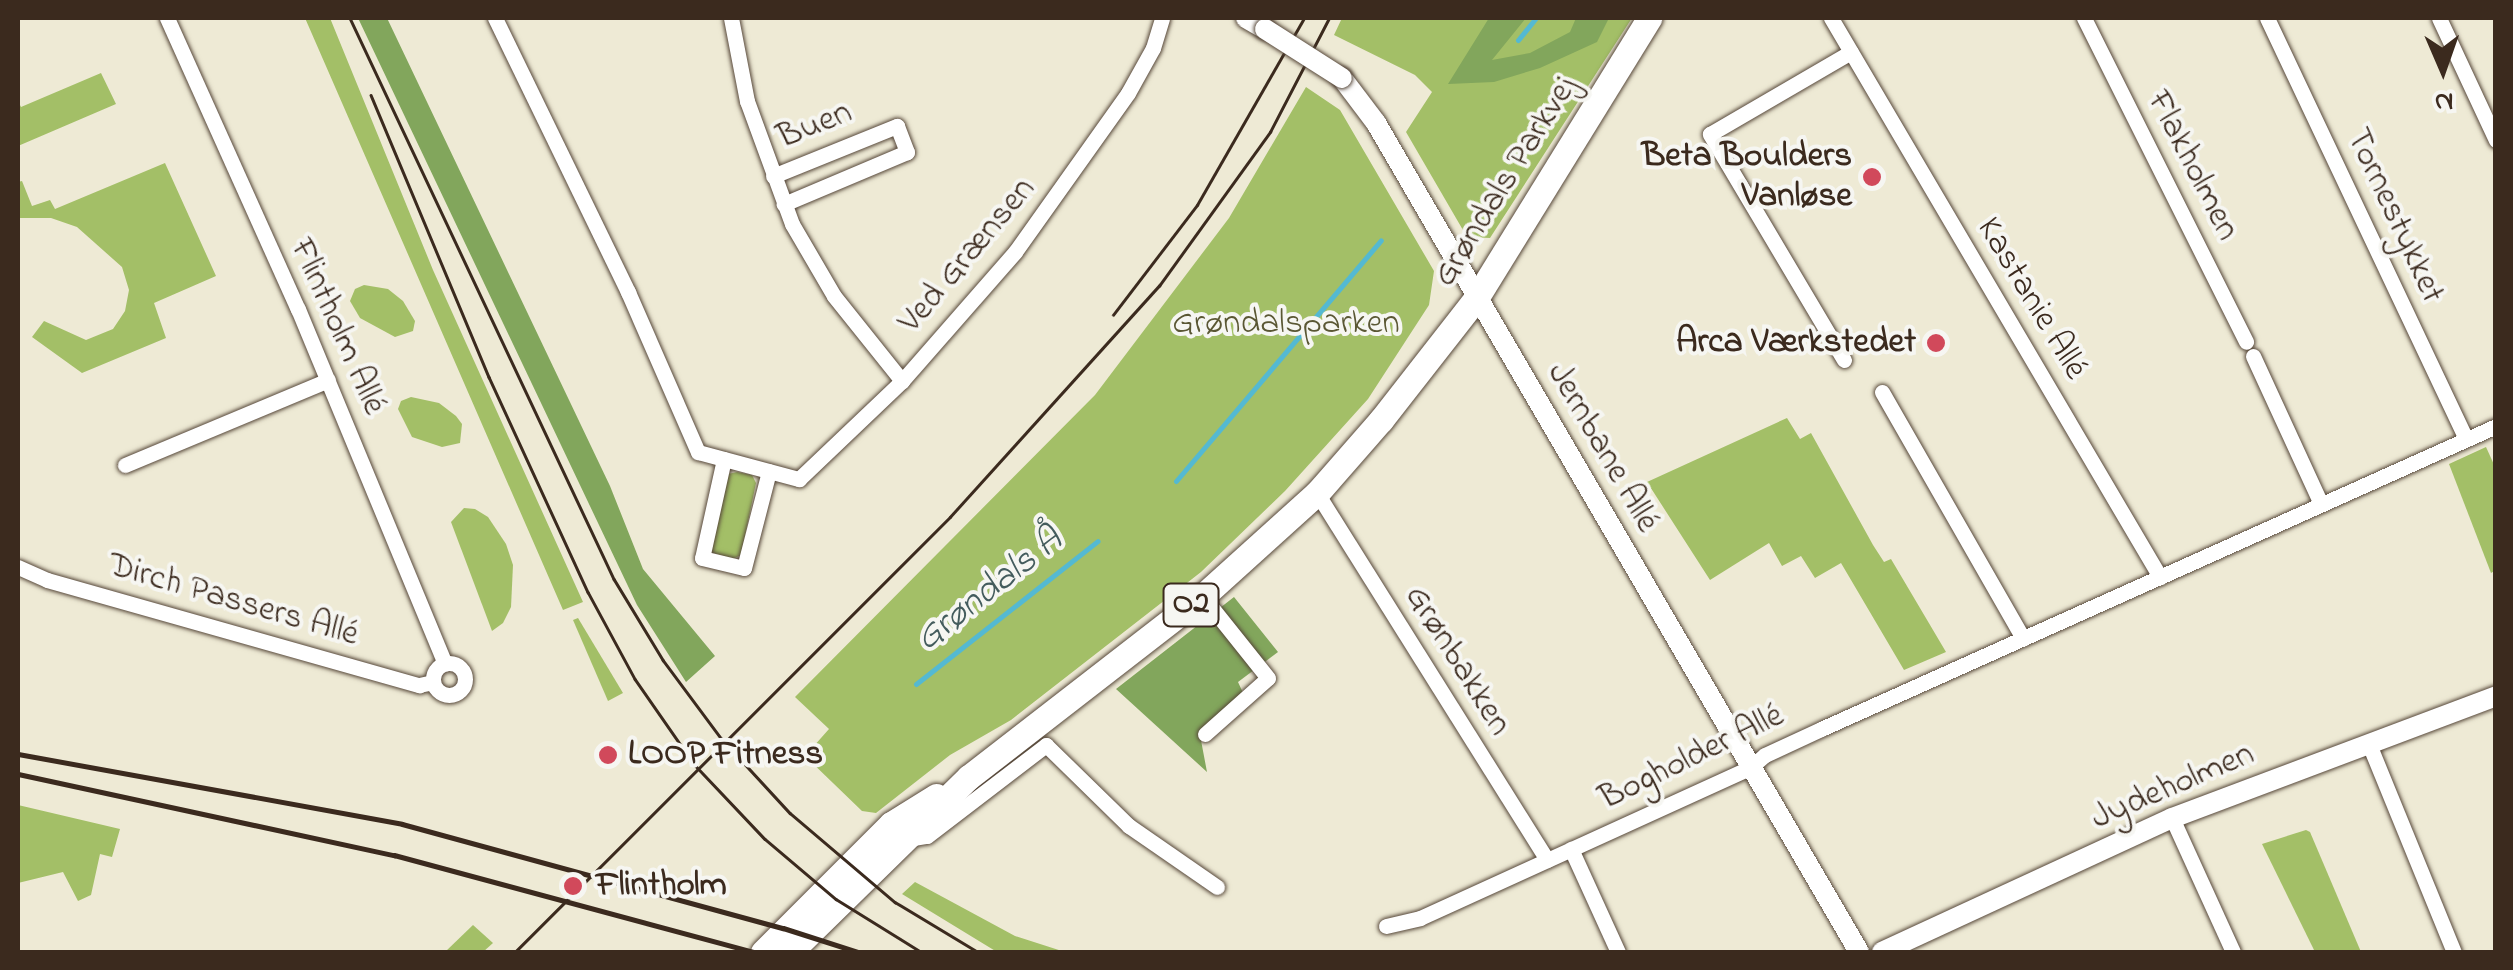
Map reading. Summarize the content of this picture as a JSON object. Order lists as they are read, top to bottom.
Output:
{
  "streets": {
    "main road": ["Grøndals Parkvej", "O2"],
    "street": [
      "Buen",
      "Flakholmen",
      "Tornestykket",
      "Ved Grænsen",
      "Kastanie Allé",
      "Flintholm Allé",
      "Jernbane Allé",
      "Dirch Passers Allé",
      "Grønbakken",
      "Bogholder Allé",
      "Jydeholmen"
    ]
  },
  "crossings": [
    ["Buen", "Ved Grænsen"],
    ["Flakholmen", "Bogholder Allé"],
    ["Grøndals Parkvej", "Jernbane Allé"],
    ["Grøndals Parkvej", "Grønbakken"],
    ["Tornestykket", "Bogholder Allé"],
    ["Kastanie Allé", "Bogholder Allé"],
    ["Flintholm Allé", "Dirch Passers Allé"],
    ["Jernbane Allé", "Bogholder Allé"],
    ["Grønbakken", "Bogholder Allé"]
  ],
  "water": ["Grøndals Å"],
  "parks": ["Grøndalsparken"],
  "places": [
    "Beta Boulders Vanløse",
    "Arca Værkstedet",
    "LOOP Fitness",
    "Flintholm"
  ],
  "north": "bottom"
}
